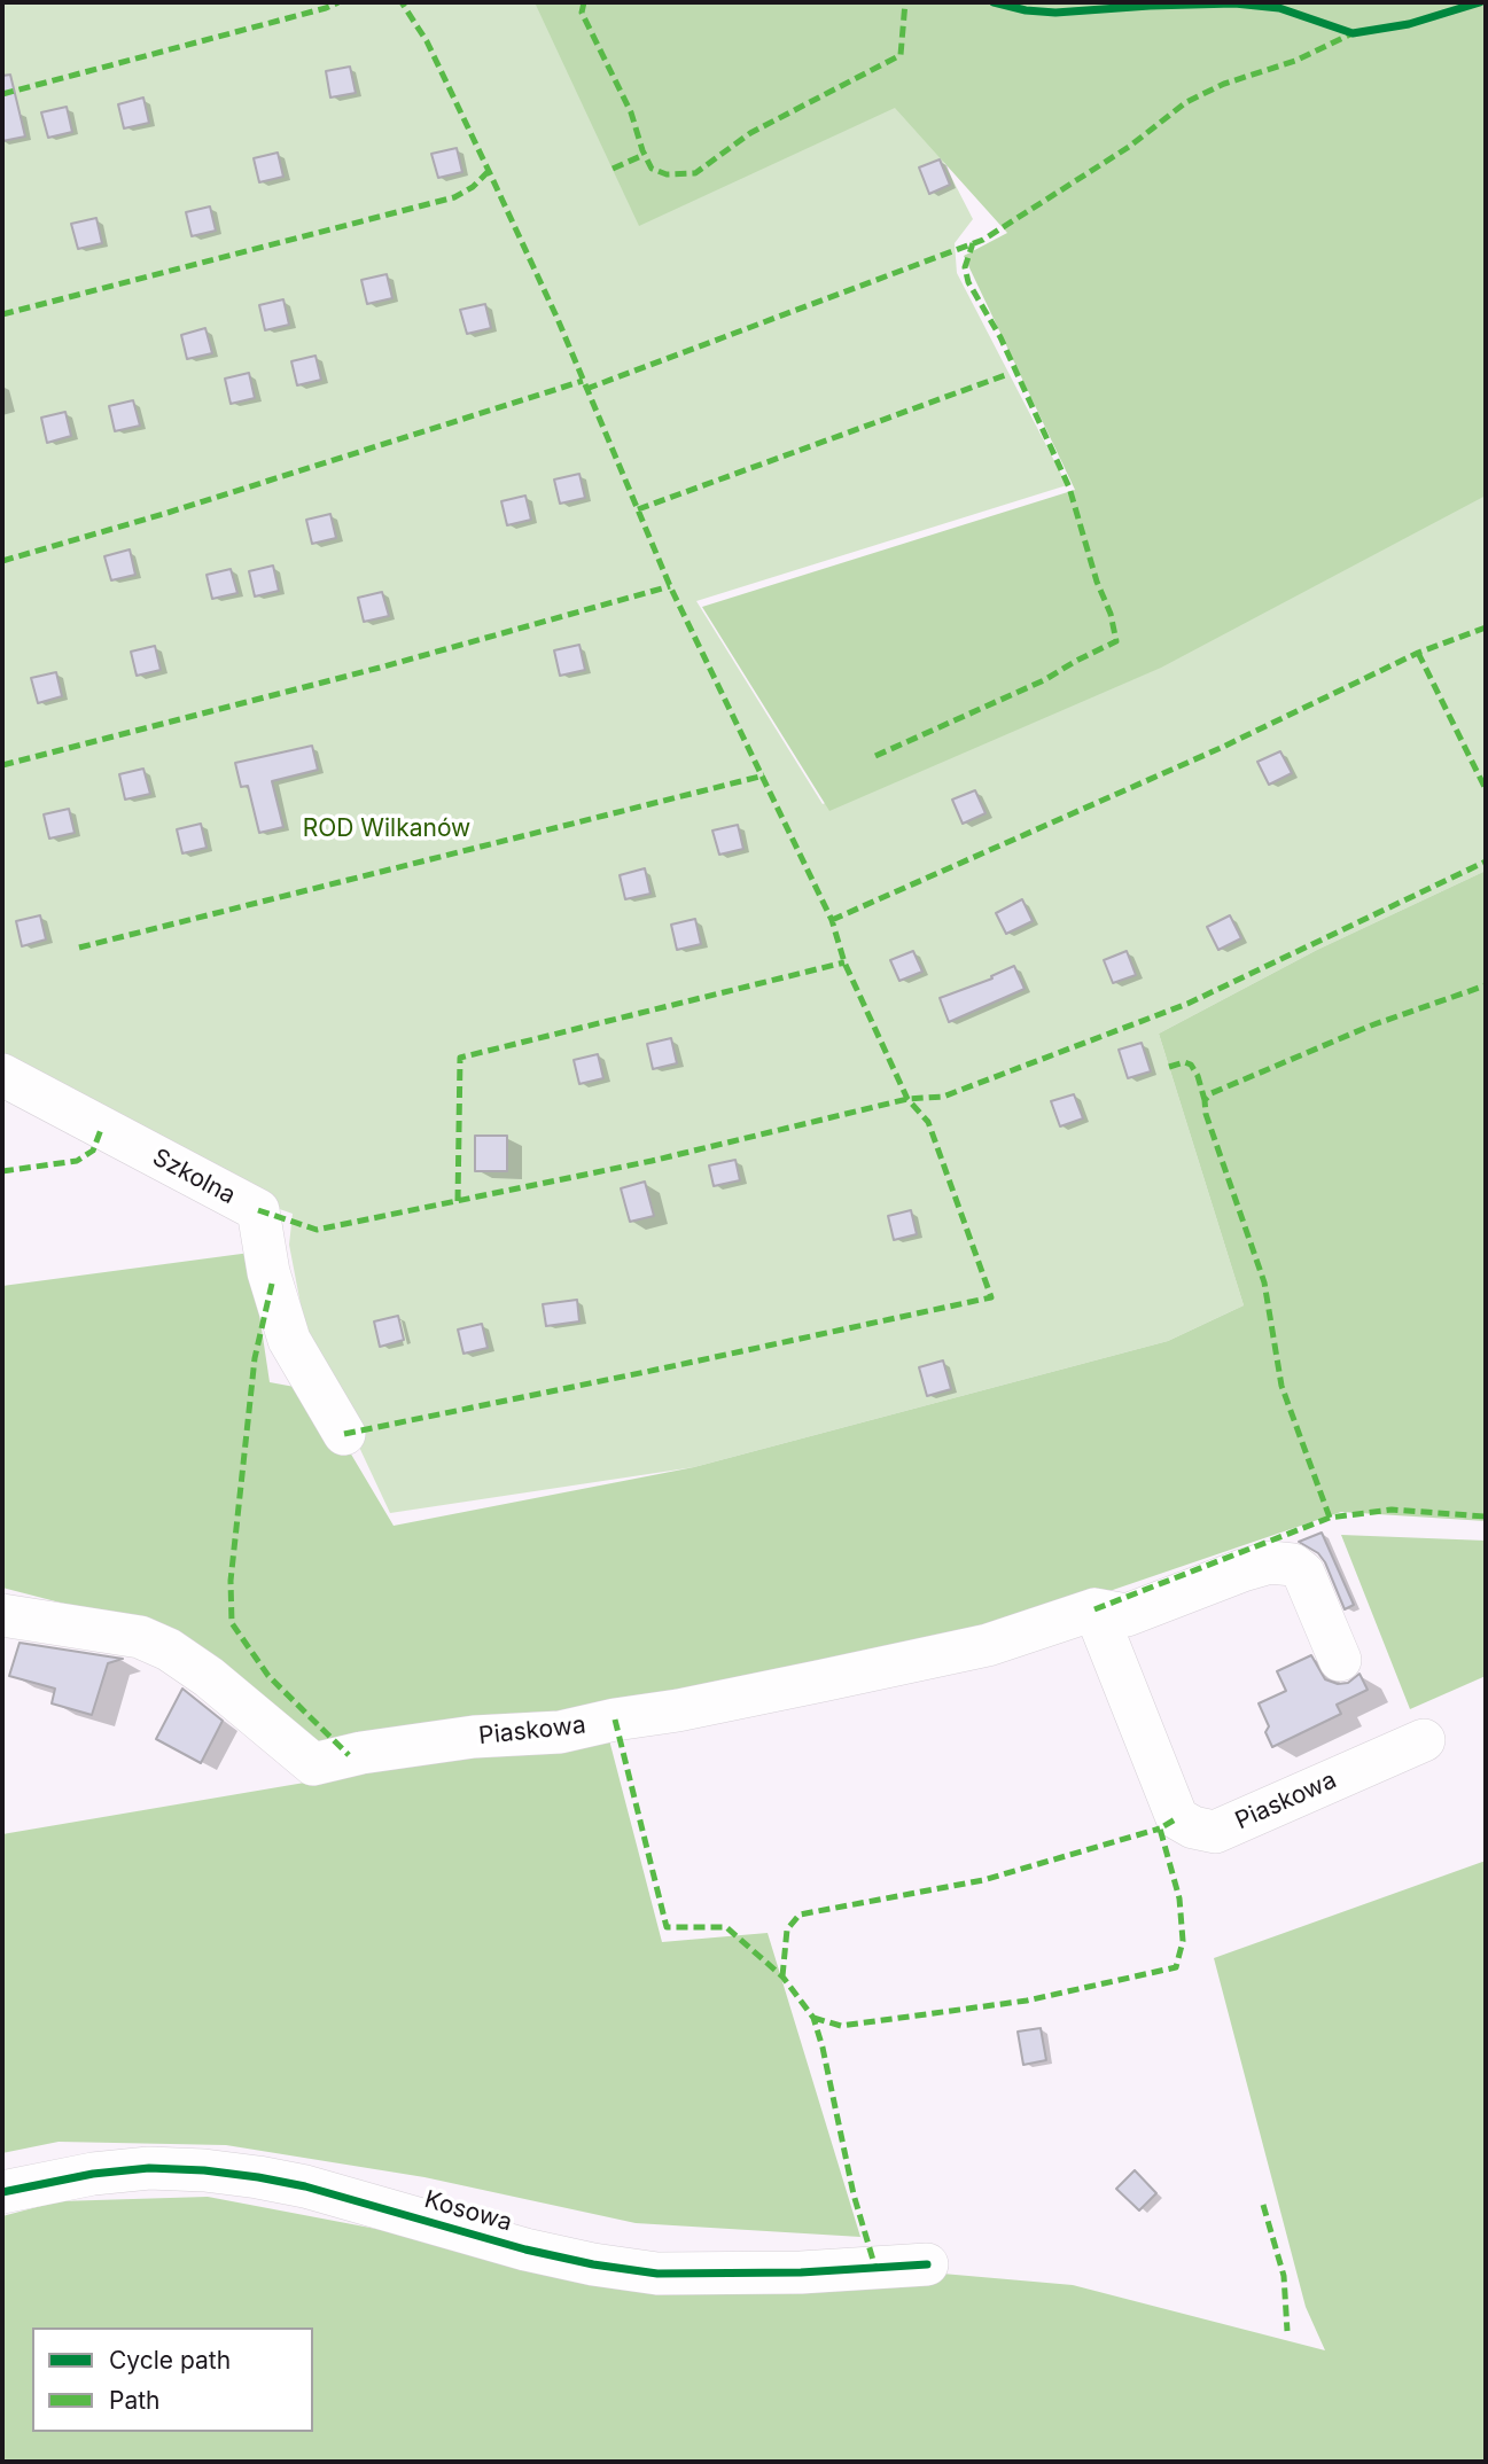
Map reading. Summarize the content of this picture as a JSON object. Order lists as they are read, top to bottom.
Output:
{
  "streets": {
    "street": ["Szkolna", "Piaskowa", "Kosowa"]
  },
  "parks": ["ROD Wilkanów"],
  "legend": ["Cycle path", "Path"]
}
